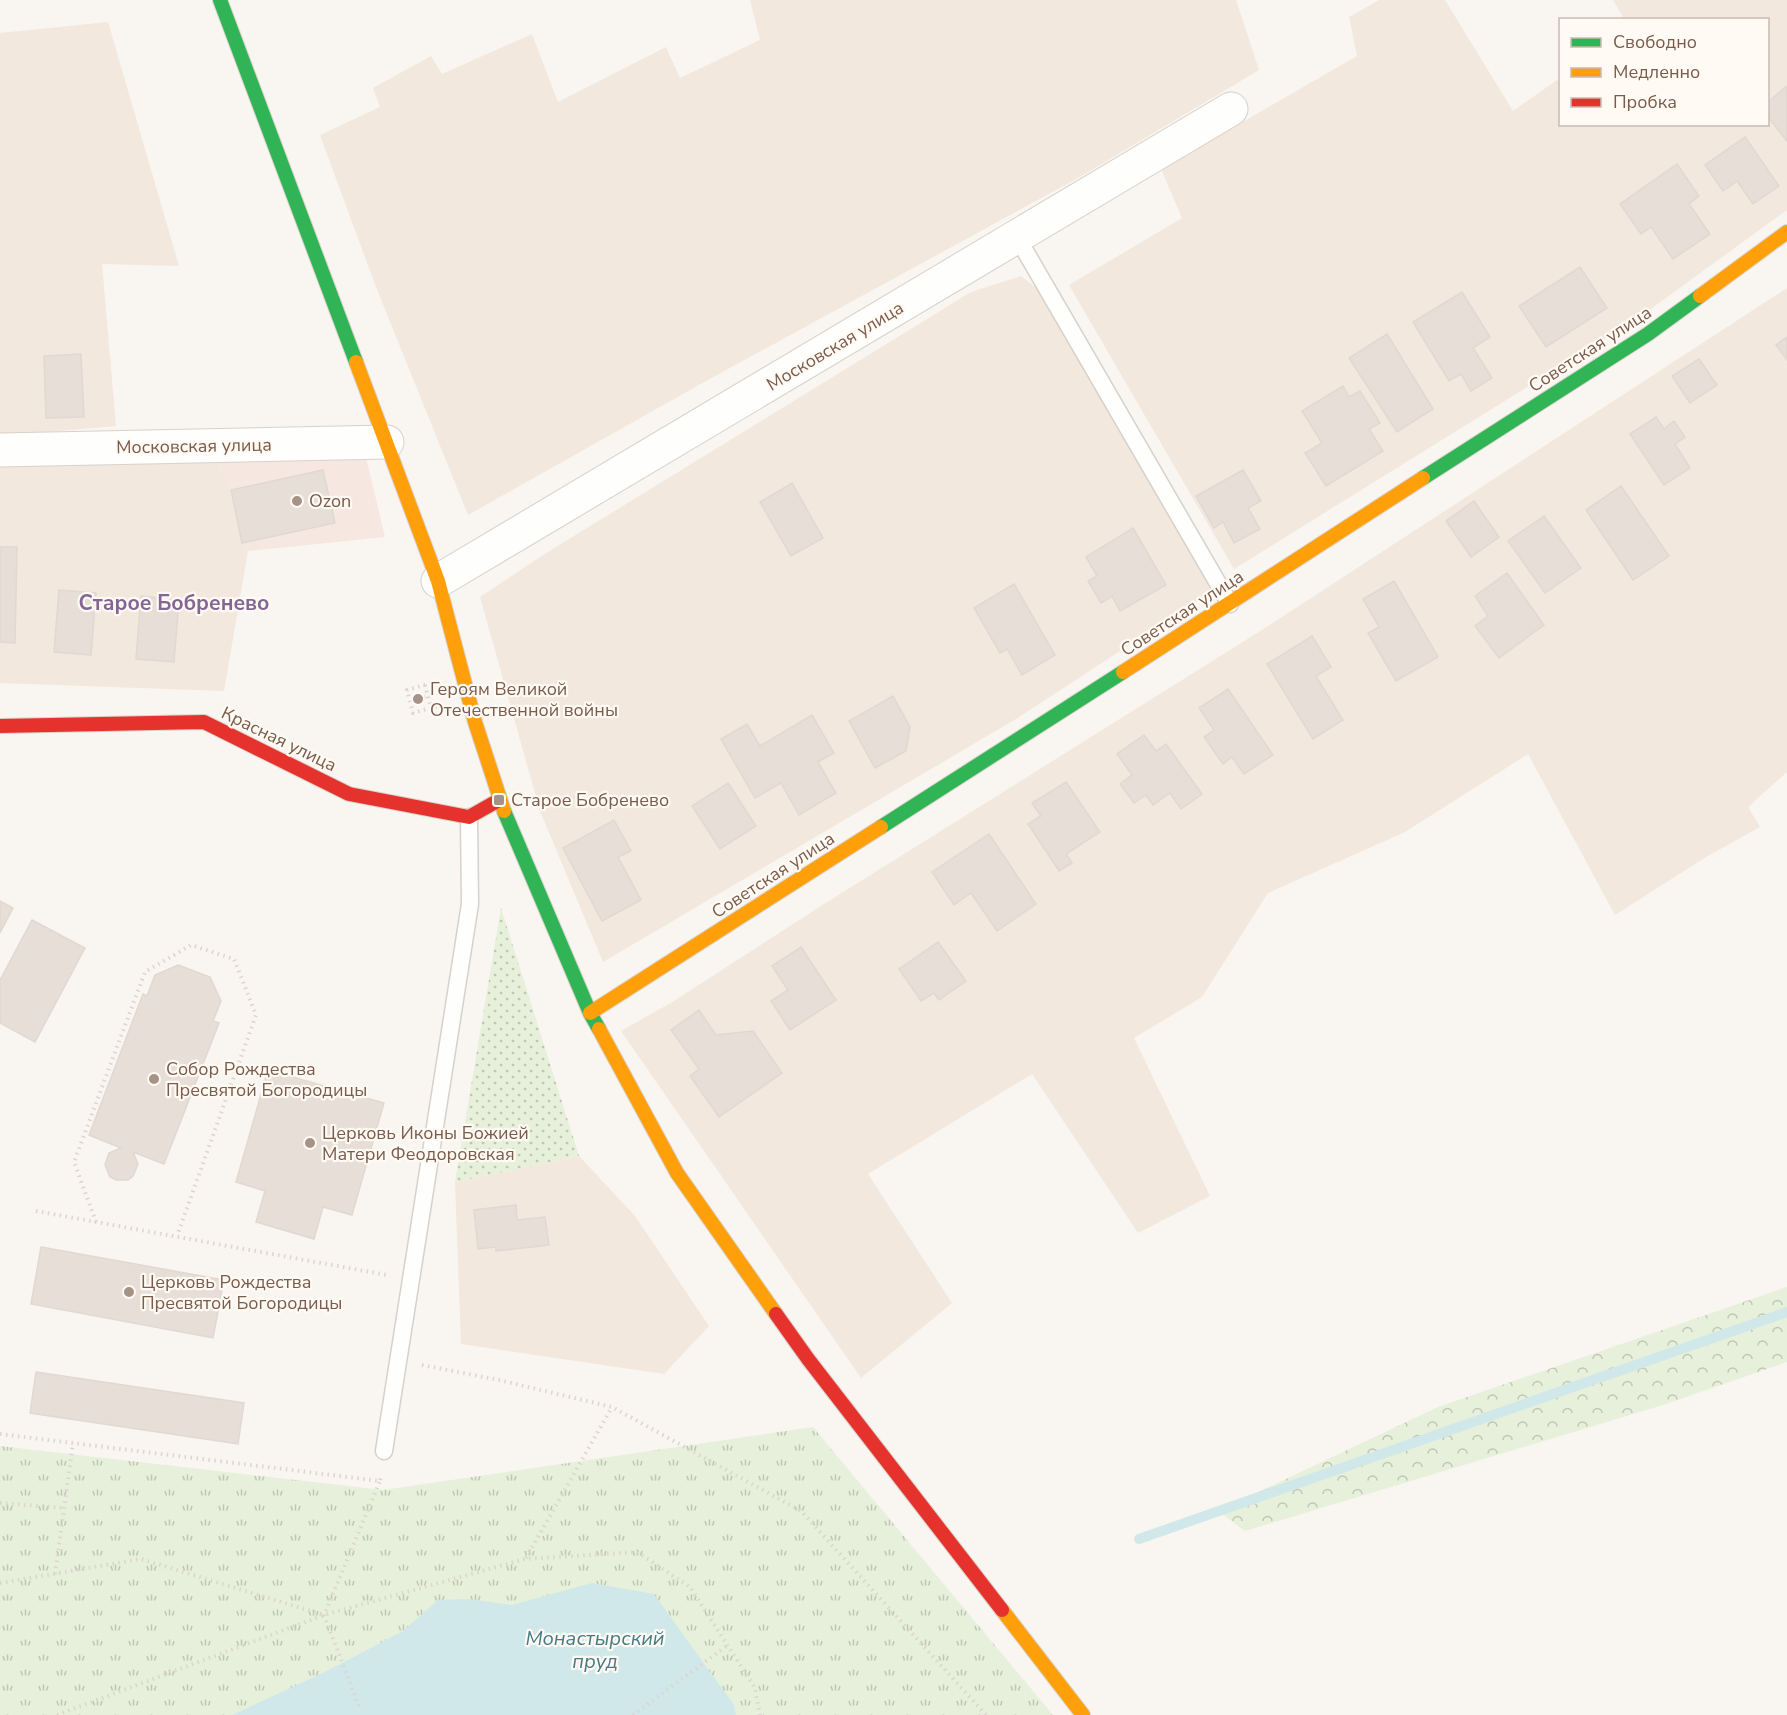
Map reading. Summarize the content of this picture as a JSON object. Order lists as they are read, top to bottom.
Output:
{
  "streets": {
    "street": ["Московская улица", "Советская улица", "Красная улица"]
  },
  "districts": ["Старое Бобренево"],
  "water": ["Монастырский пруд"],
  "places": {
    "other": [
      "Ozon",
      "Героям Великой Отечественной войны",
      "Собор Рождества Пресвятой Богородицы",
      "Церковь Иконы Божией Матери Феодоровская",
      "Церковь Рождества Пресвятой Богородицы"
    ],
    "transit": ["Старое Бобренево"]
  },
  "legend": ["Свободно", "Медленно", "Пробка"]
}
